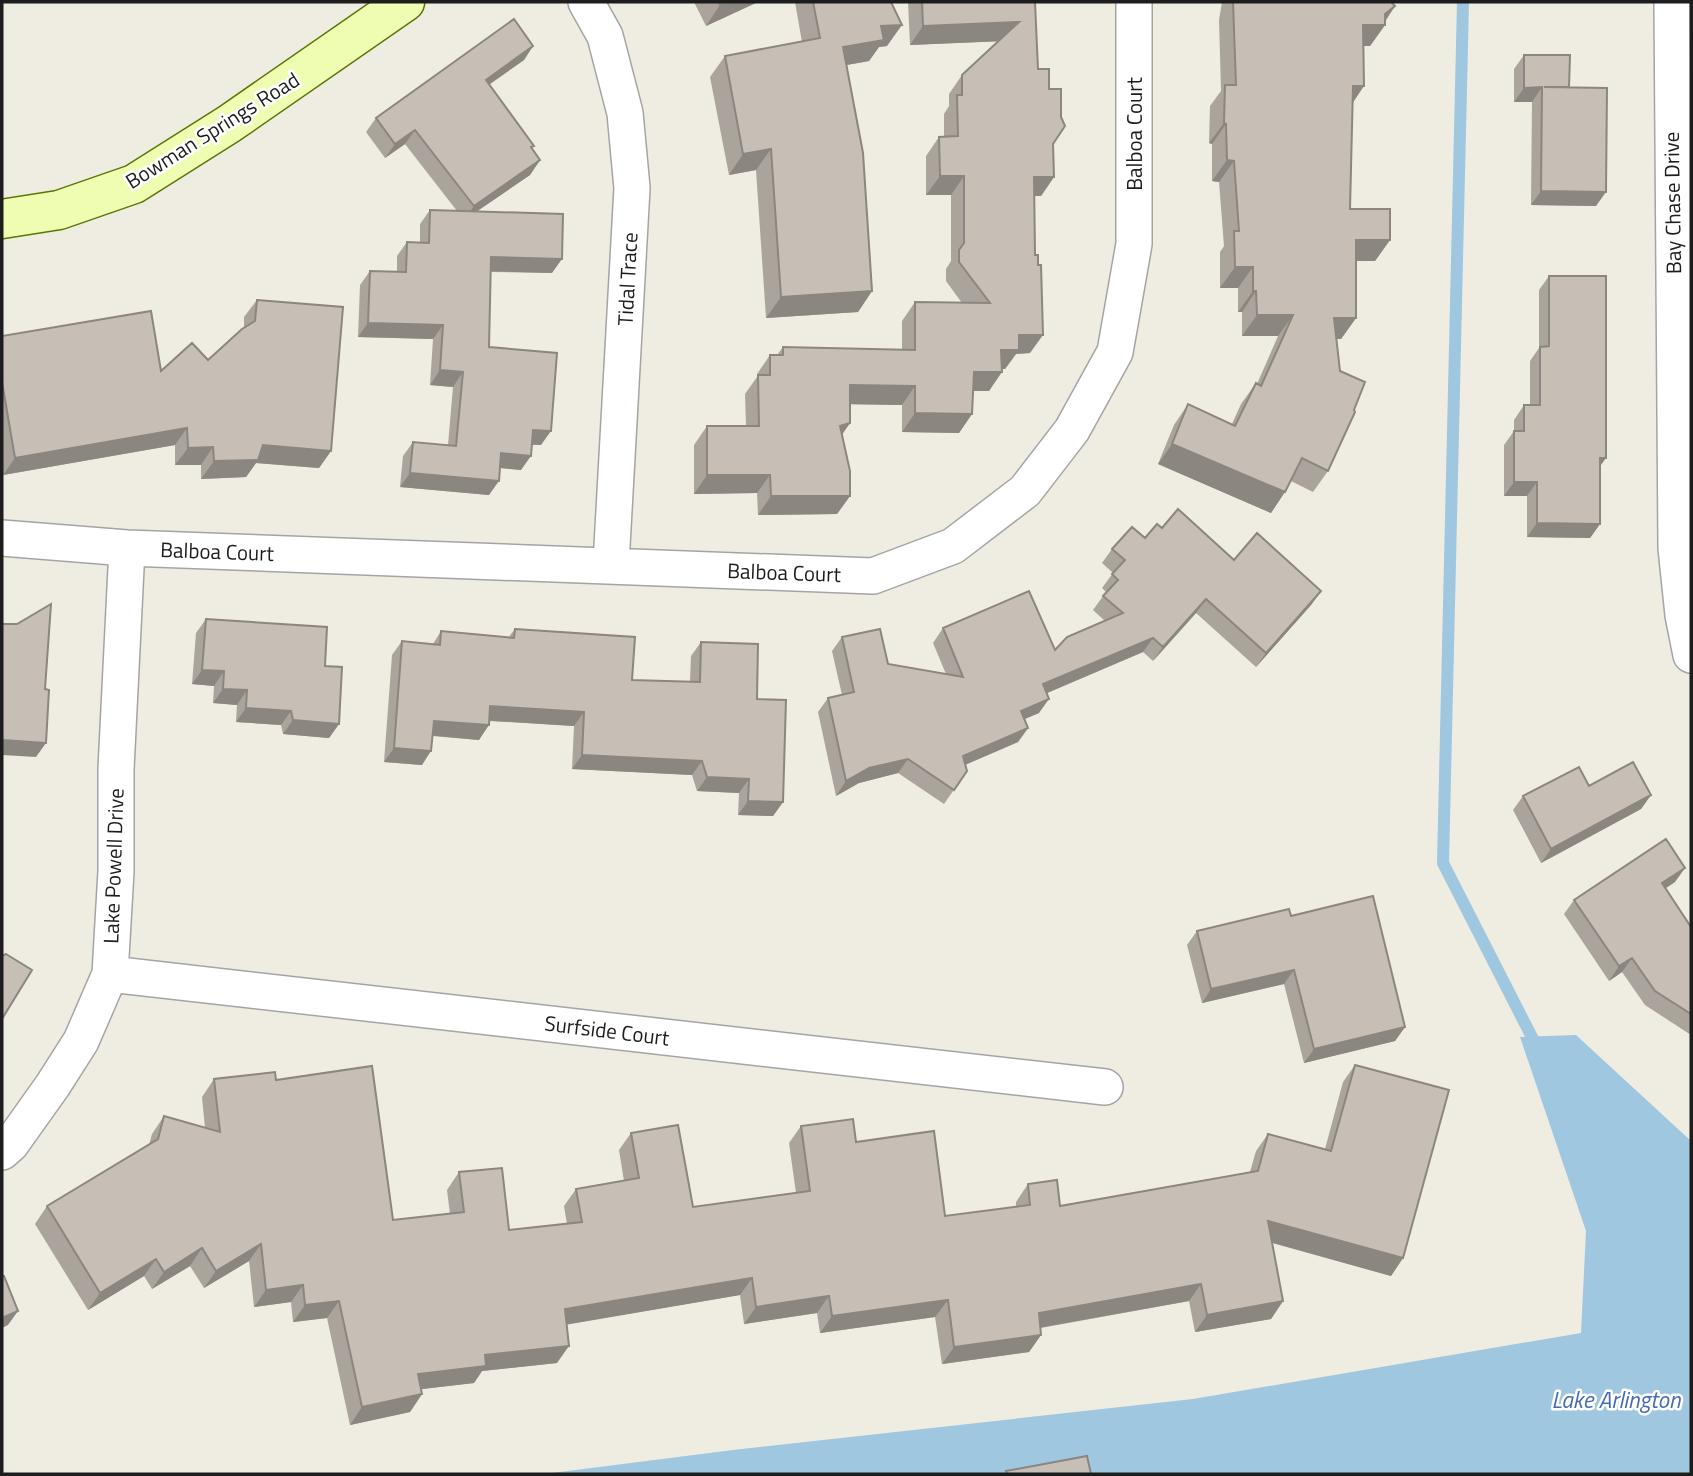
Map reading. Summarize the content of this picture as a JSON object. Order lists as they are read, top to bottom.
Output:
{
  "streets": {
    "street": [
      "Bowman Springs Road",
      "Balboa Court",
      "Bay Chase Drive",
      "Tidal Trace",
      "Lake Powell Drive",
      "Surfside Court"
    ]
  },
  "crossings": [
    ["Balboa Court", "Tidal Trace"],
    ["Balboa Court", "Lake Powell Drive"],
    ["Lake Powell Drive", "Surfside Court"]
  ],
  "water": ["Lake Arlington"]
}
